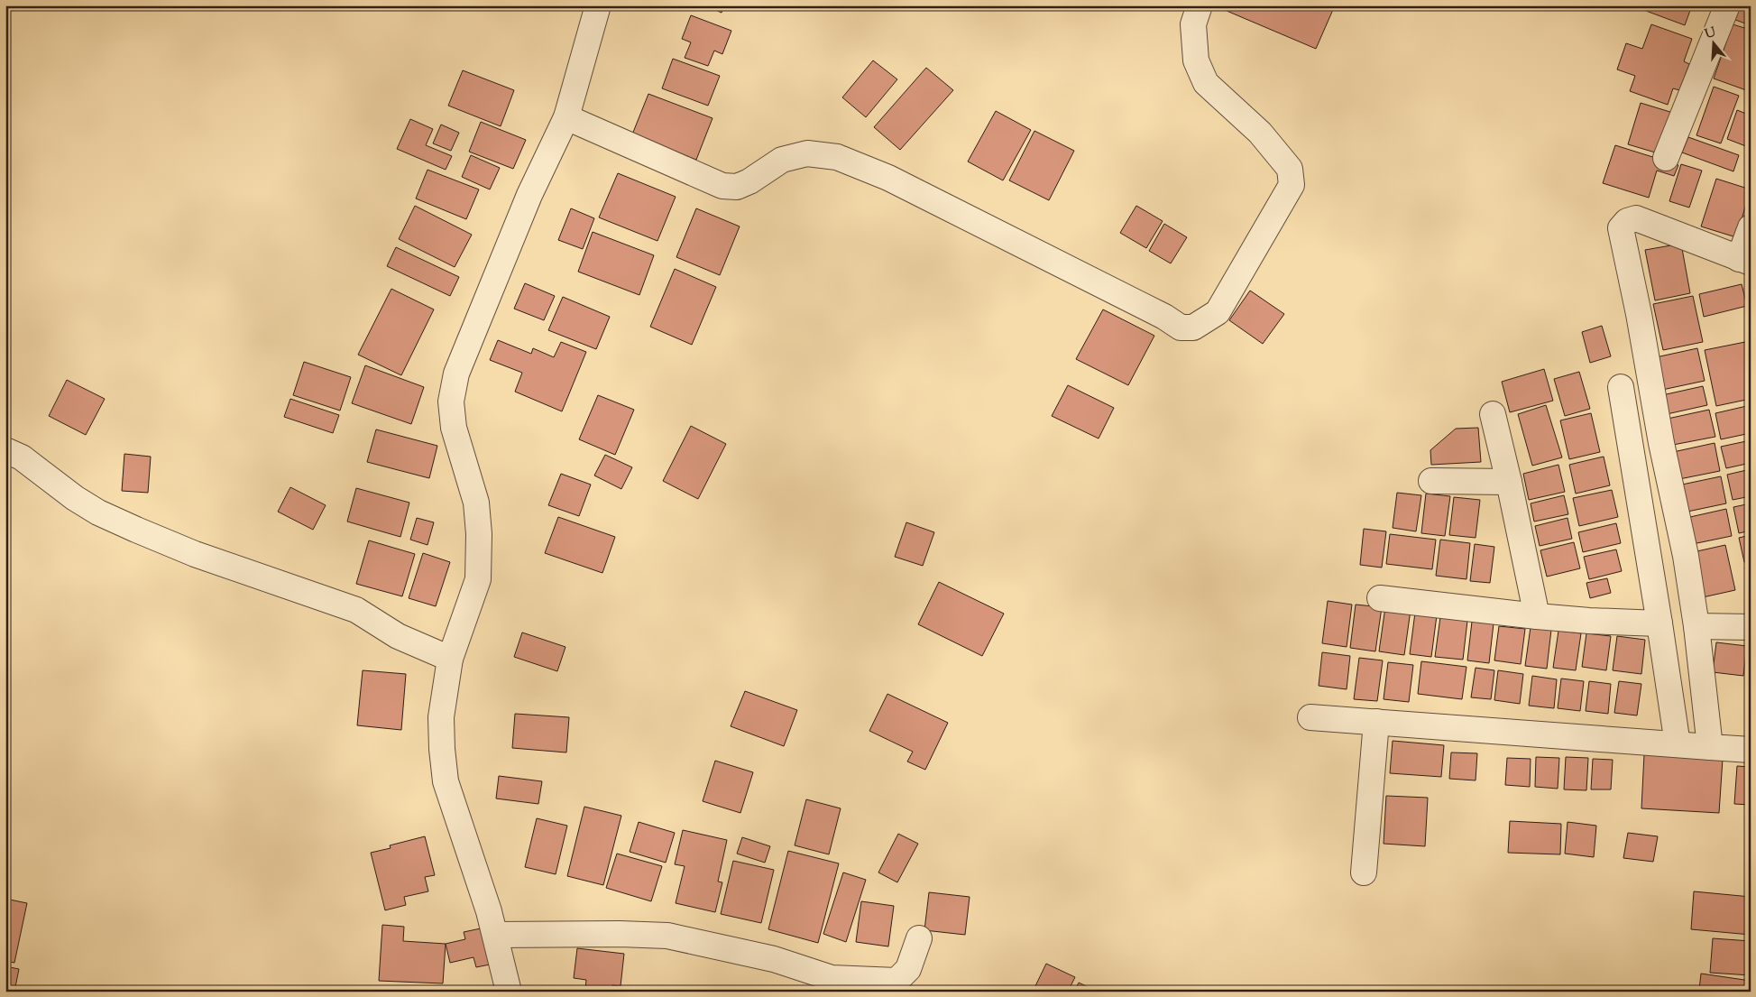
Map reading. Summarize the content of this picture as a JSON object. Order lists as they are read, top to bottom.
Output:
{
  "north": "top"
}
